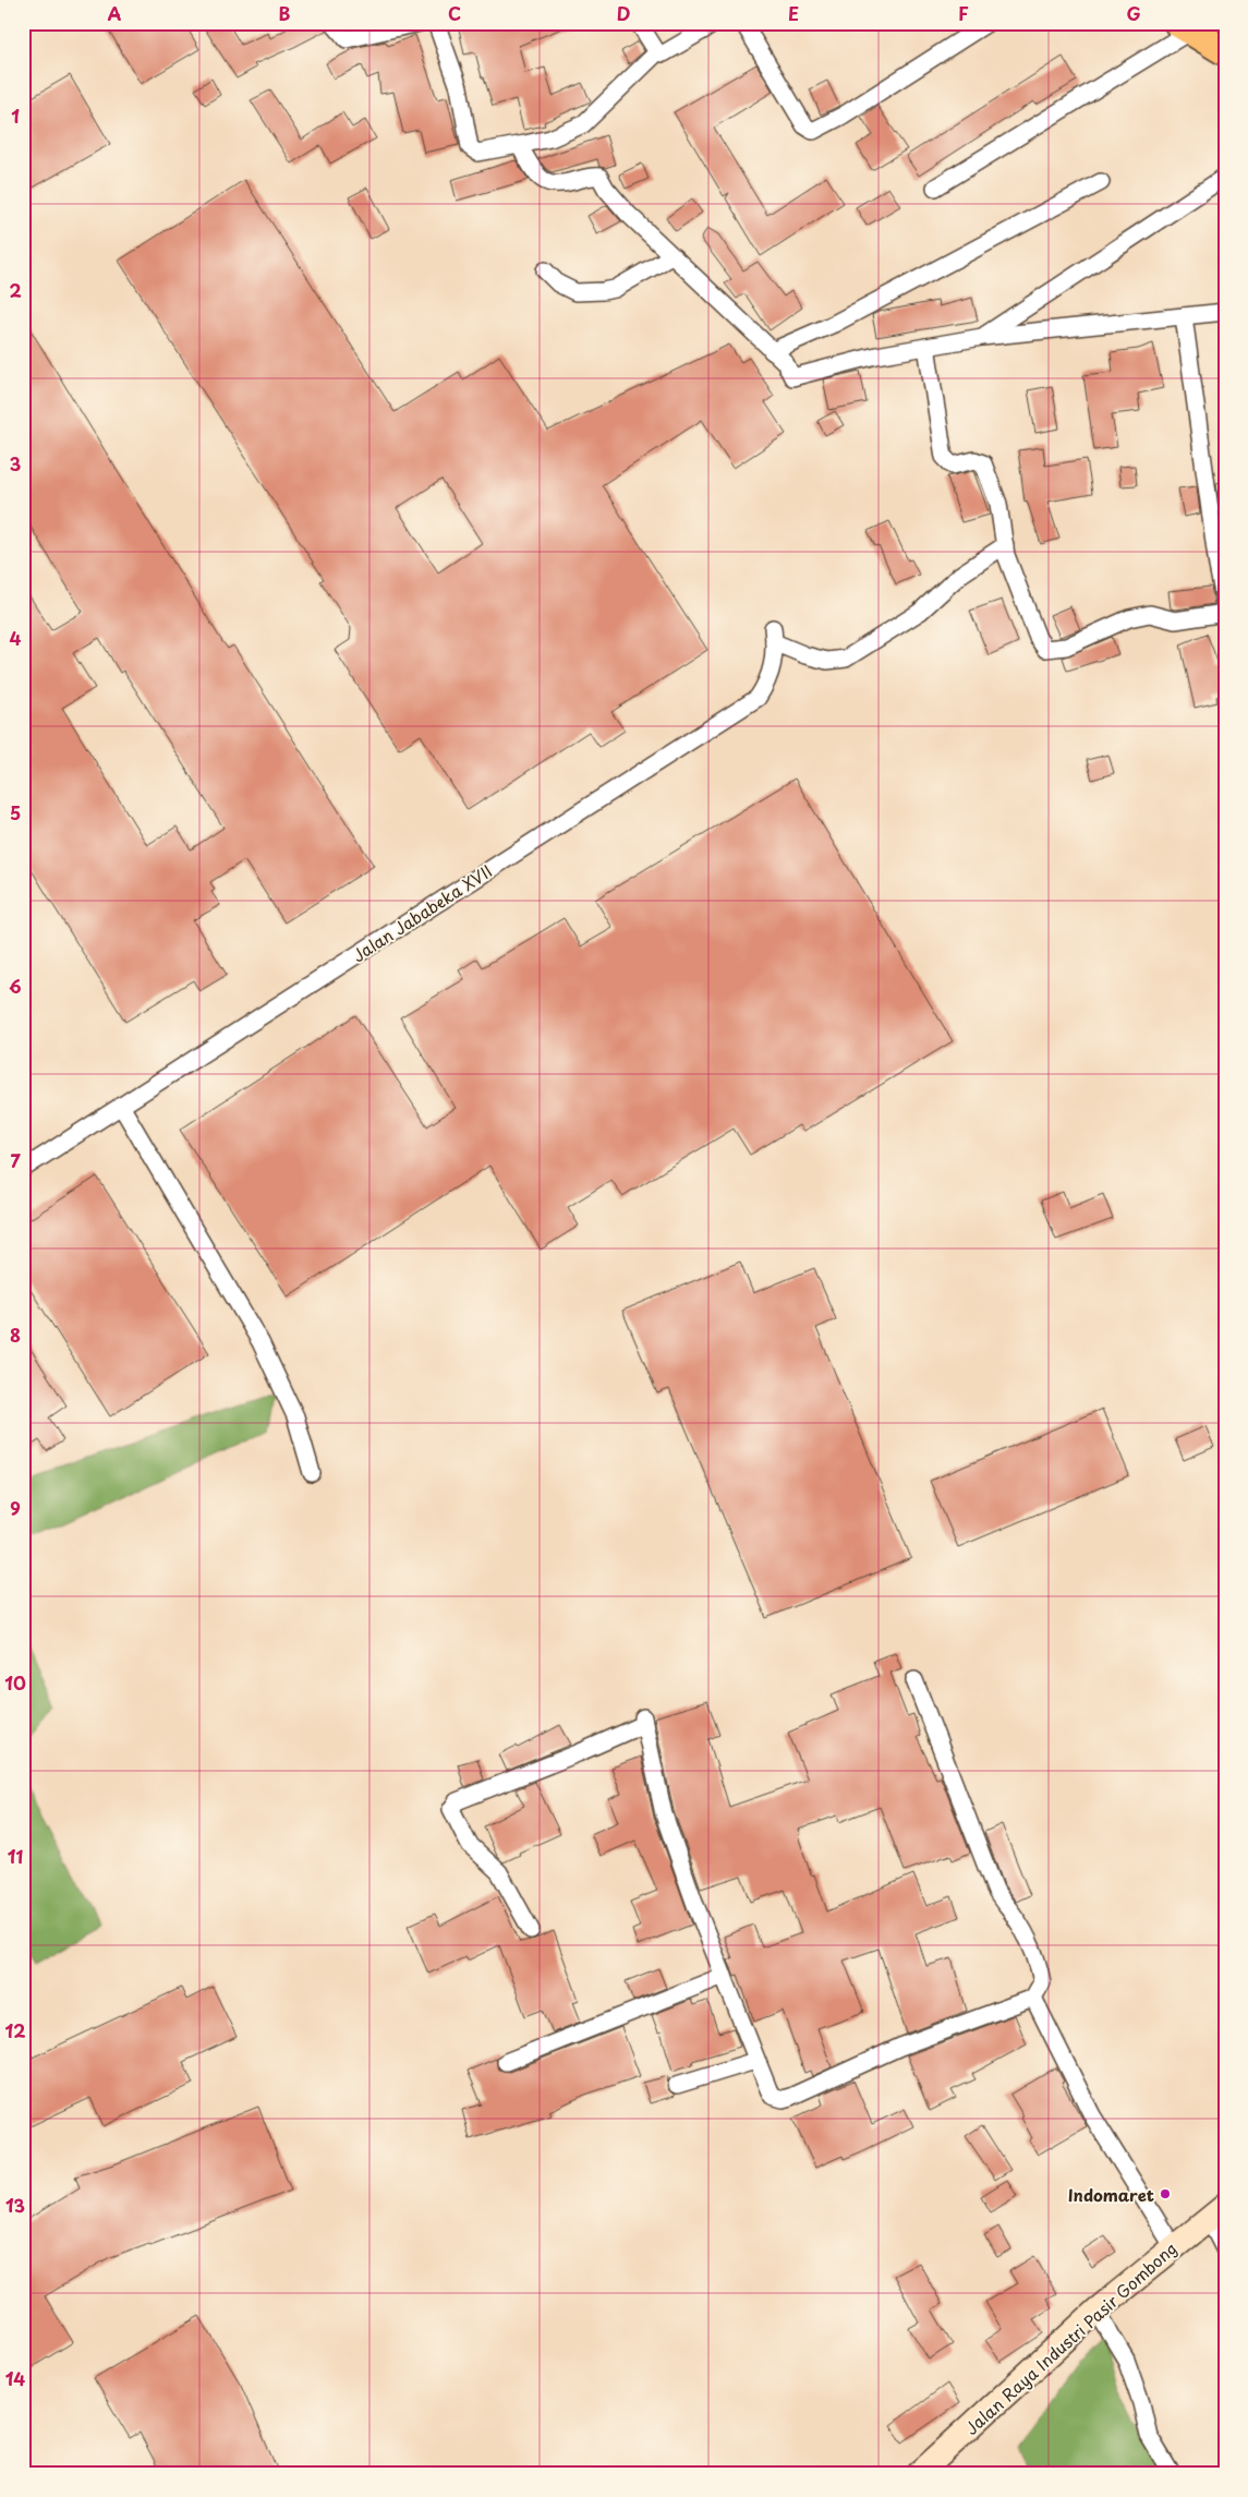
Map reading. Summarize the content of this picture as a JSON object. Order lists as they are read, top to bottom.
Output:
{
  "streets": {
    "main road": ["Jalan Raya Industri Pasir Gombong"],
    "street": ["Jalan Jababeka XVII"]
  },
  "places": ["Indomaret"],
  "grid": {
    "columns": [
      "A",
      "B",
      "C",
      "D",
      "E",
      "F",
      "G"
    ],
    "rows": [
      "1",
      "2",
      "3",
      "4",
      "5",
      "6",
      "7",
      "8",
      "9",
      "10",
      "11",
      "12",
      "13",
      "14"
    ]
  }
}
